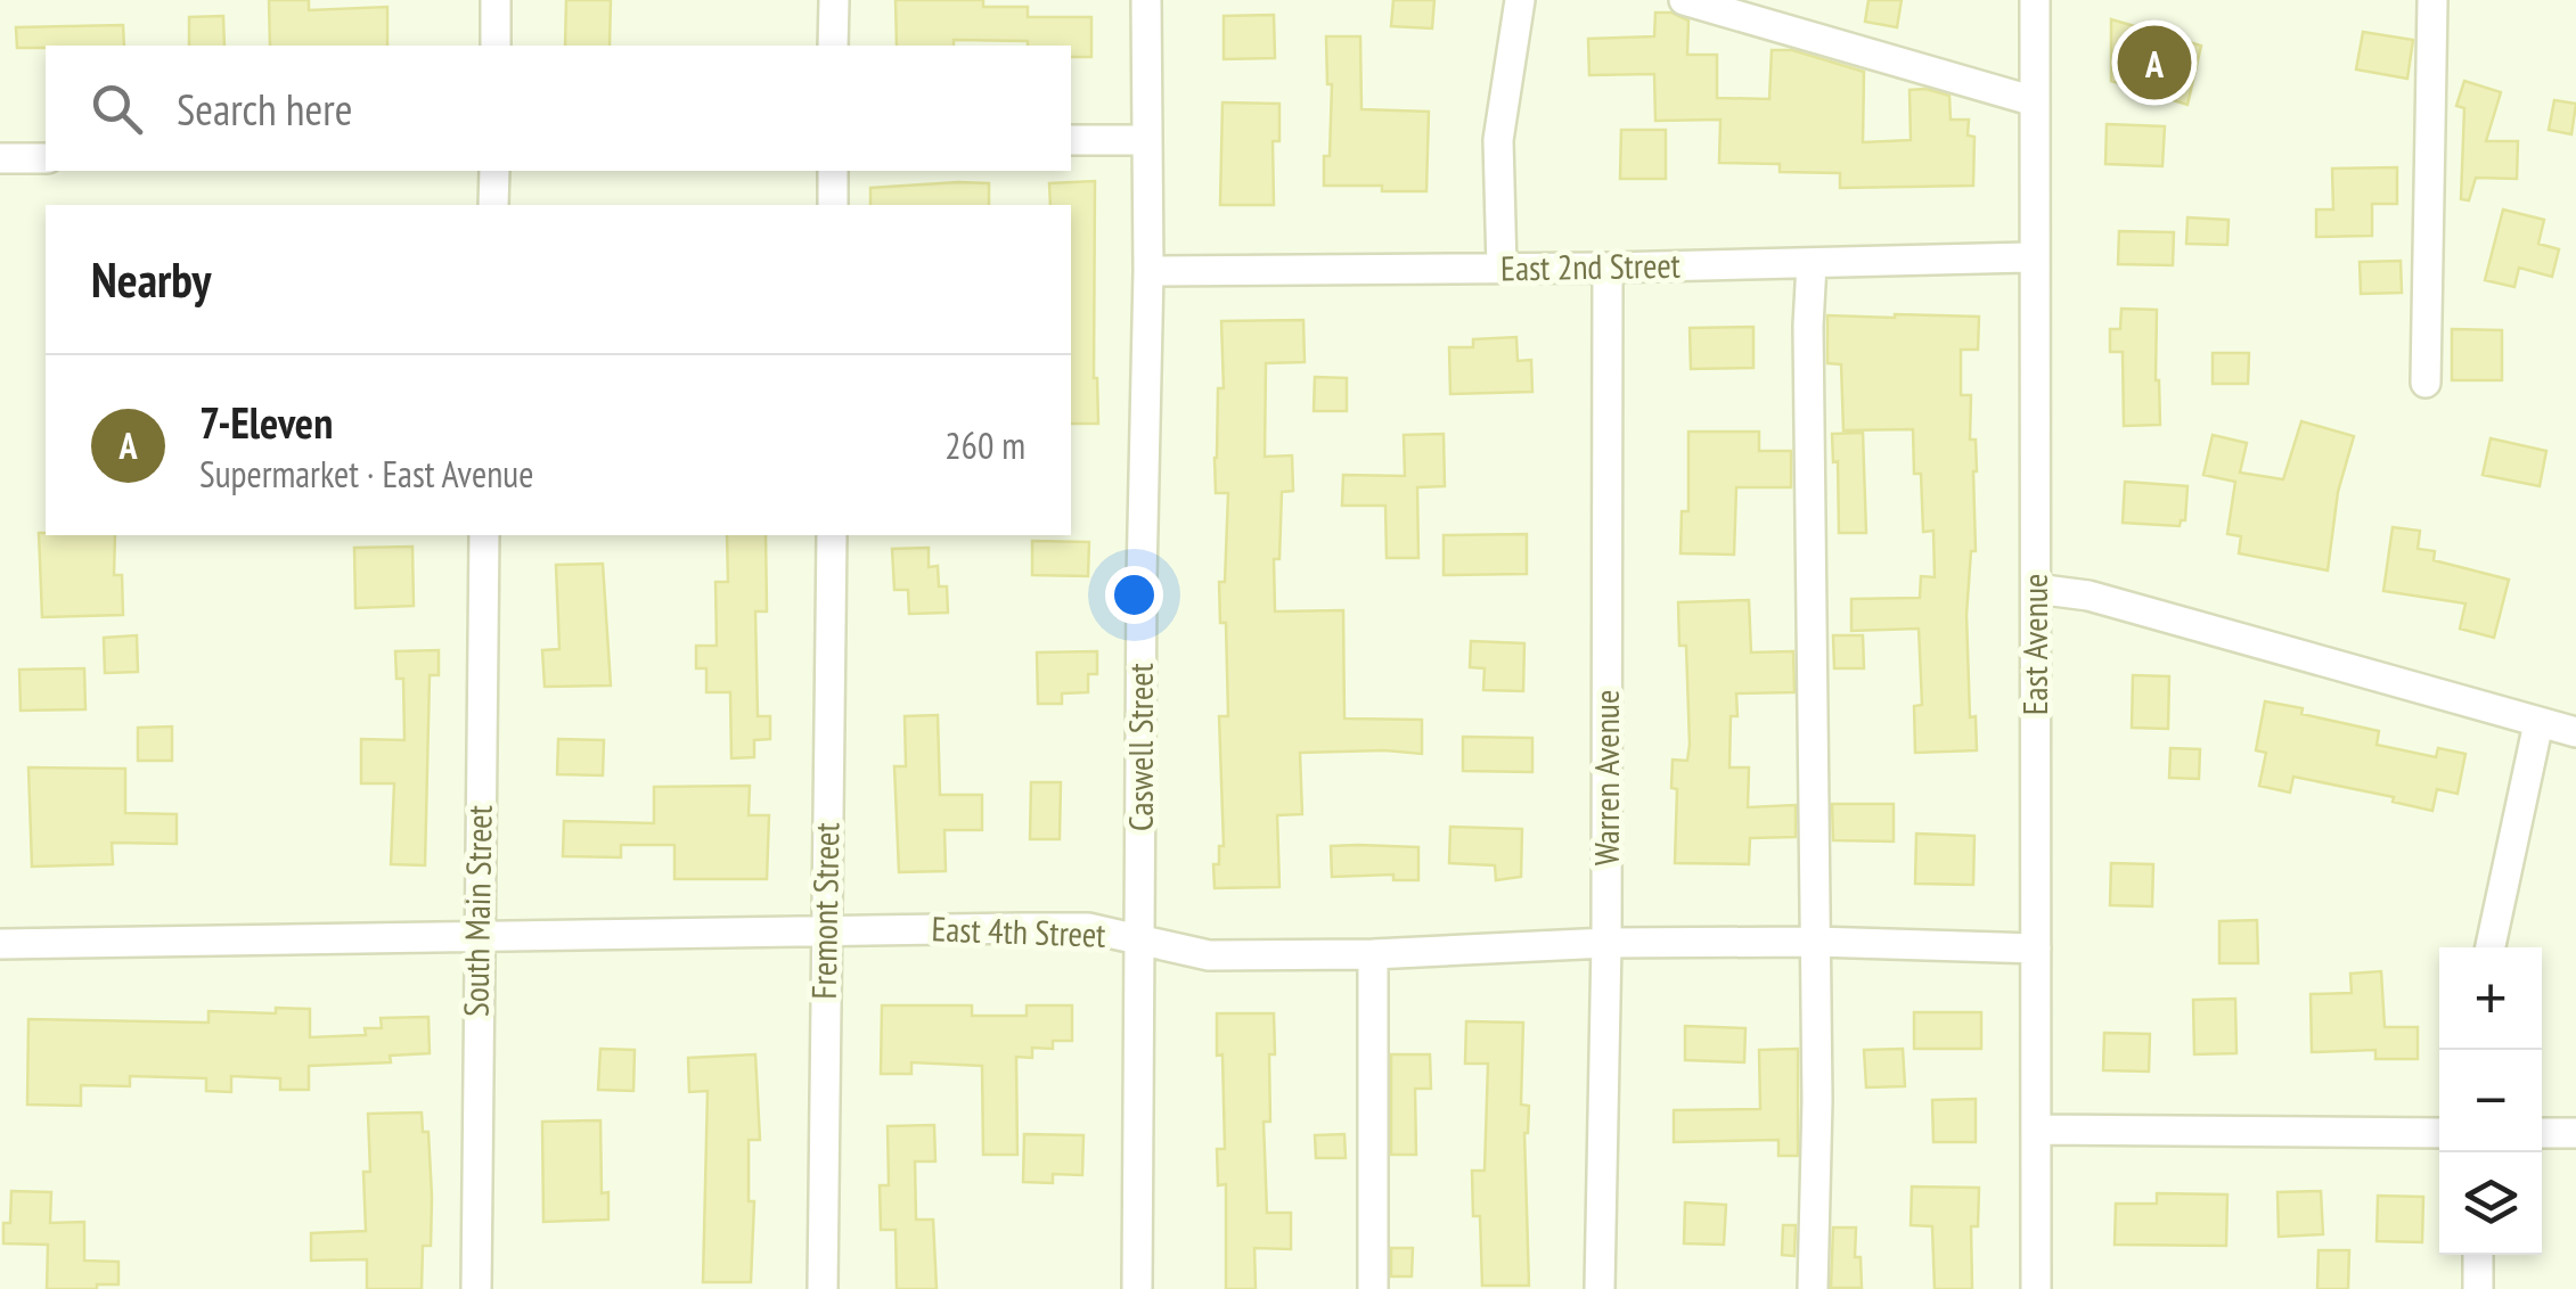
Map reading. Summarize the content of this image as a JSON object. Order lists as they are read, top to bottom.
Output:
{
  "streets": {
    "street": [
      "East 2nd Street",
      "East Avenue",
      "Caswell Street",
      "Warren Avenue",
      "South Main Street",
      "Fremont Street",
      "East 4th Street"
    ]
  },
  "crossings": [
    ["East 2nd Street", "East Avenue"],
    ["East 2nd Street", "Caswell Street"],
    ["East 2nd Street", "Warren Avenue"],
    ["East Avenue", "East 4th Street"],
    ["Caswell Street", "East 4th Street"],
    ["Warren Avenue", "East 4th Street"],
    ["South Main Street", "East 4th Street"],
    ["Fremont Street", "East 4th Street"]
  ],
  "page": {
    "pins": "A",
    "search": "Search here",
    "heading": "Nearby",
    "list": [
      {
        "mark": "A",
        "name": "7-Eleven",
        "note": "Supermarket · East Avenue",
        "value": "260 m"
      }
    ],
    "map_buttons": ["+", "−"]
  }
}
